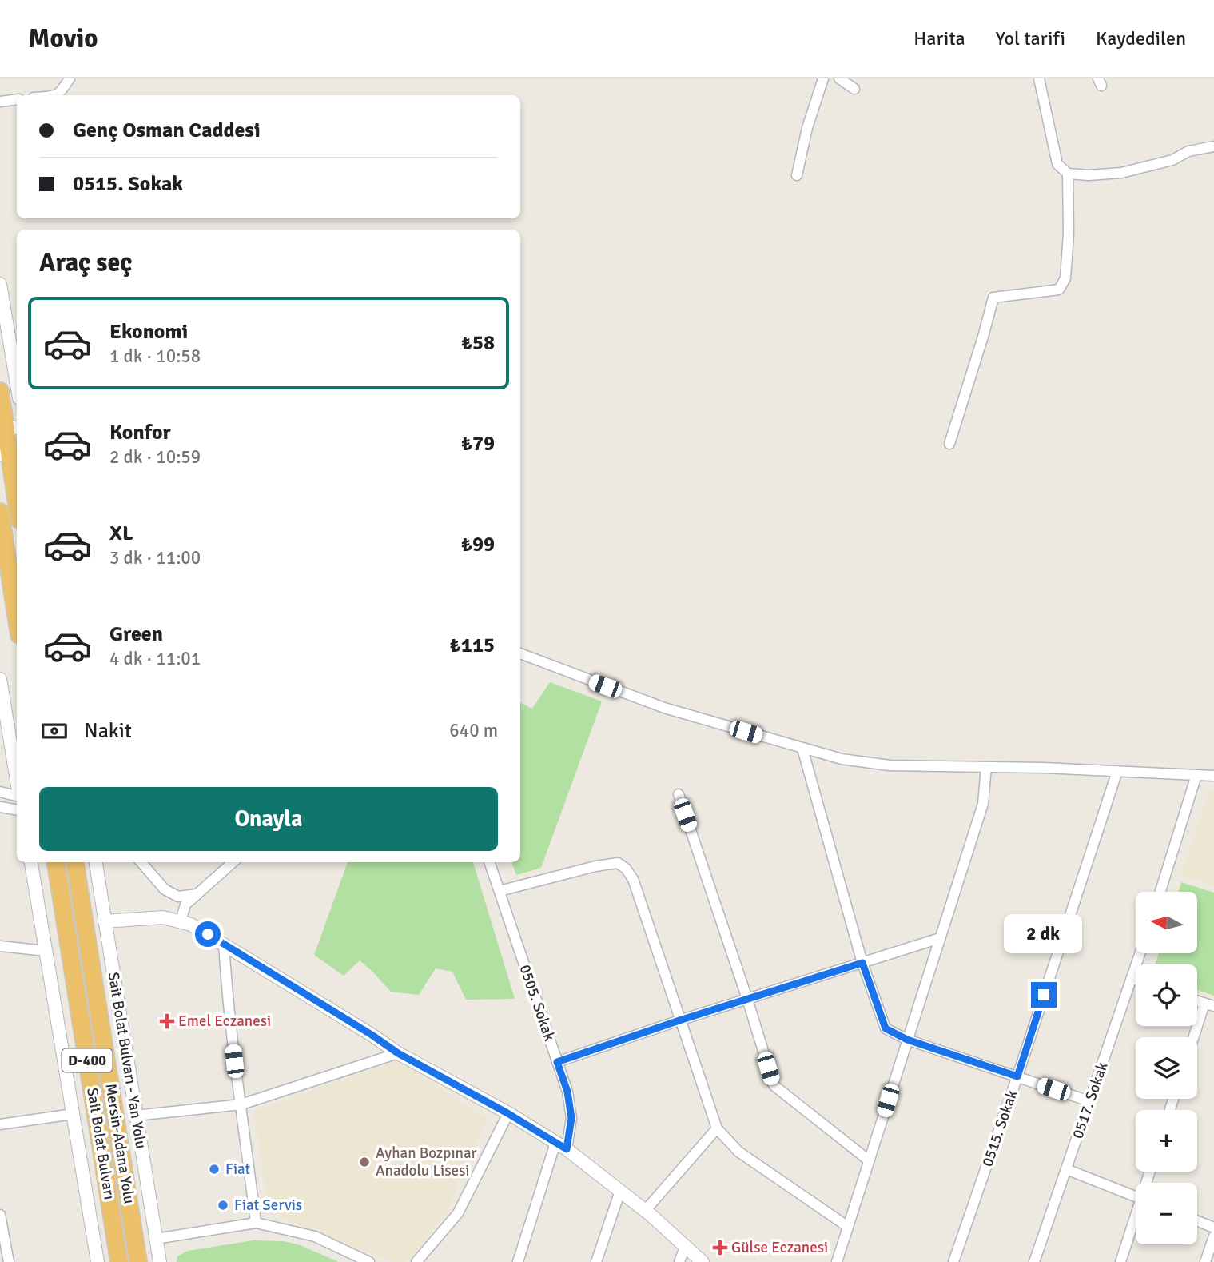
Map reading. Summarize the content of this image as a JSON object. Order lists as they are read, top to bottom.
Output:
{
  "streets": {
    "highway": ["D-400", "Sait Bolat Bulvarı", "Mersin-Adana Yolu"],
    "street": [
      "0505. Sokak",
      "Sait Bolat Bulvarı - Yan Yolu",
      "0517. Sokak",
      "0515. Sokak"
    ]
  },
  "places": {
    "health": ["Emel Eczanesi", "Gülse Eczanesi"],
    "other": ["Ayhan Bozpınar Anadolu Lisesi", "Fiat", "Fiat Servis"]
  },
  "north": "left",
  "page": {
    "header": "Movio",
    "nav": ["Harita", "Yol tarifi", "Kaydedilen"],
    "banner": ["Genç Osman Caddesi", "0515. Sokak"],
    "heading": "Araç seç",
    "list": [
      {
        "name": "Ekonomi",
        "note": "1 dk · 10:58",
        "value": "₺58"
      },
      {
        "name": "Konfor",
        "note": "2 dk · 10:59",
        "value": "₺79"
      },
      {
        "name": "XL",
        "note": "3 dk · 11:00",
        "value": "₺99"
      },
      {
        "name": "Green",
        "note": "4 dk · 11:01",
        "value": "₺115"
      }
    ],
    "pay": ["Nakit", "640 m"],
    "buttons": "Onayla",
    "map_buttons": ["+", "−"],
    "bubble": "2 dk"
  }
}
